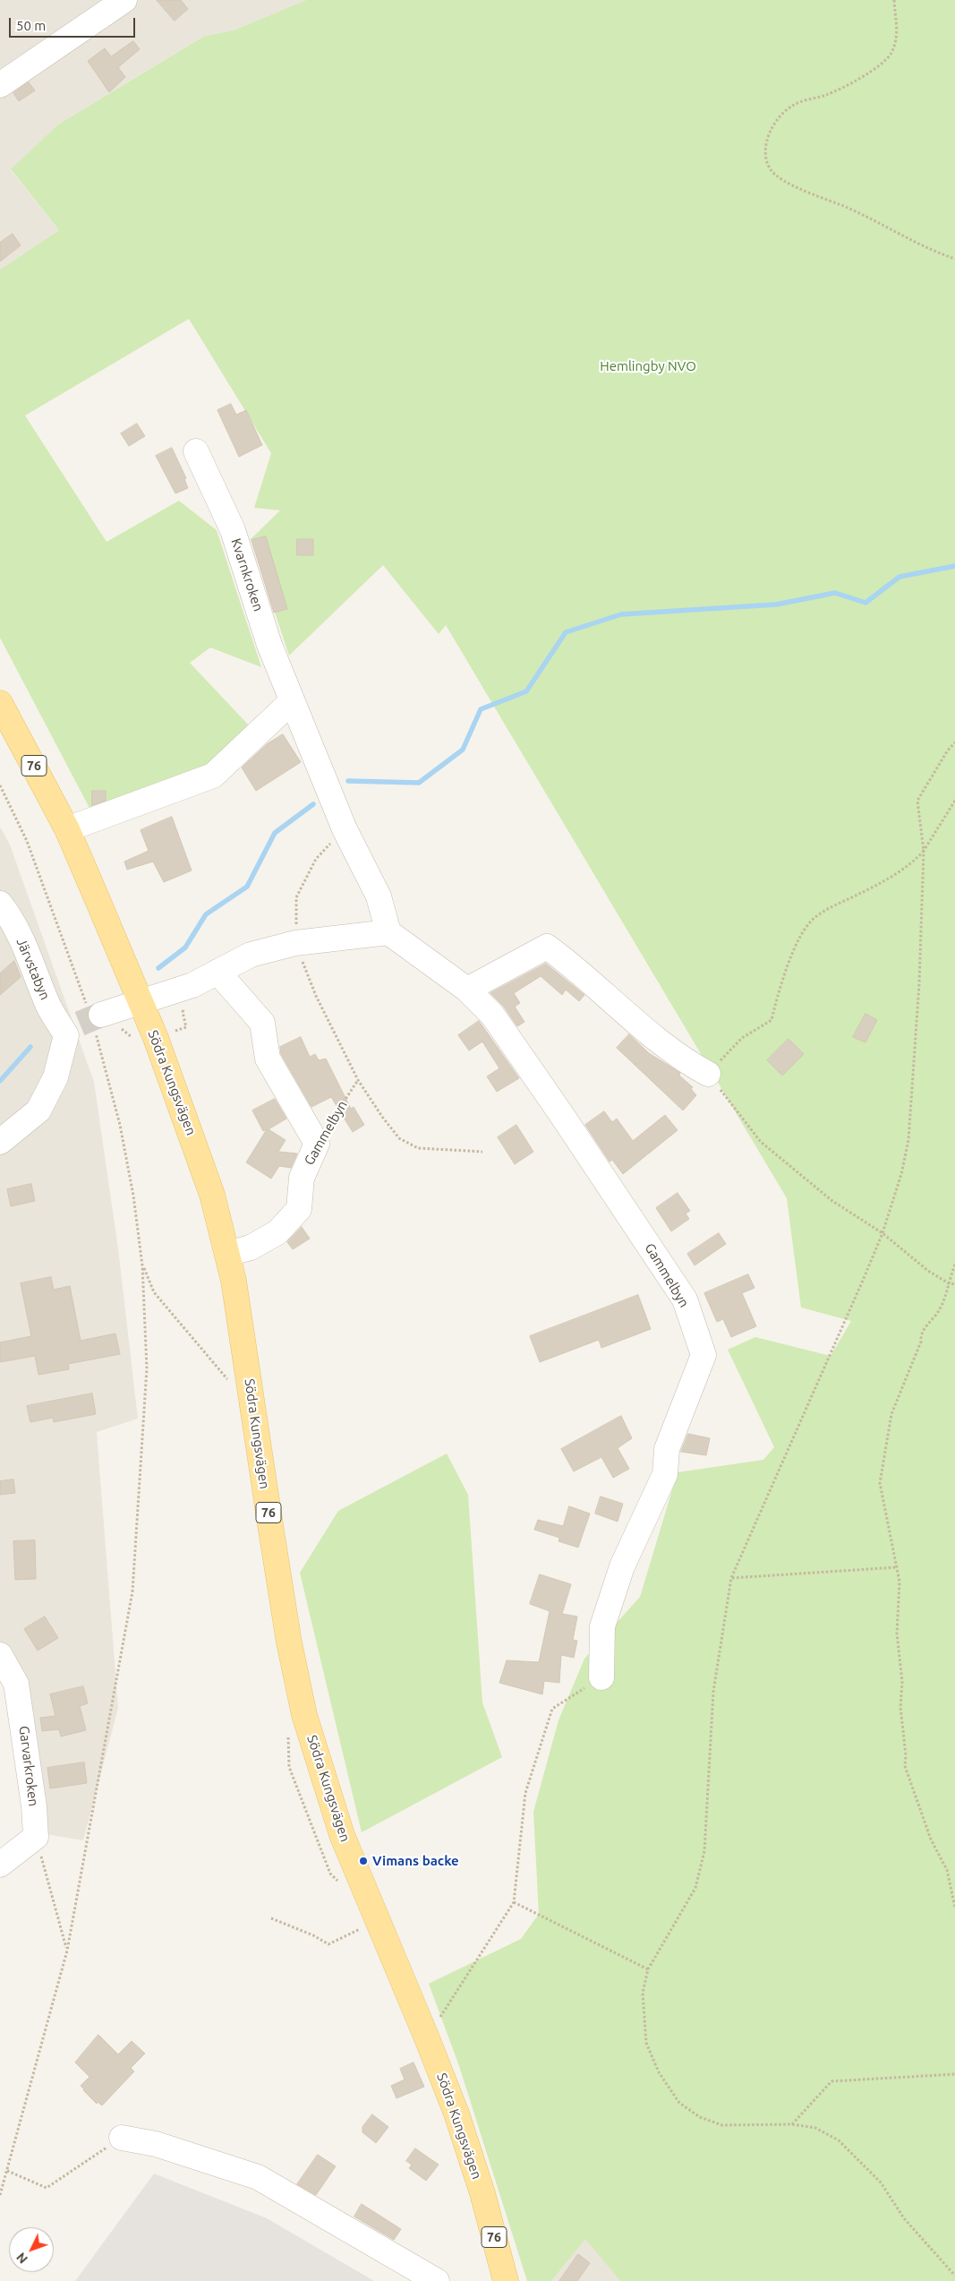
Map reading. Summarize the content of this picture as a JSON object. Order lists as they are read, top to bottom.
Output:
{
  "streets": {
    "main road": ["76", "Södra Kungsvägen"],
    "street": [
      "Kvarnkroken",
      "Järvstabyn",
      "Gammelbyn",
      "Garvarkroken"
    ]
  },
  "crossings": [
    ["Kvarnkroken", "Gammelbyn"],
    ["Södra Kungsvägen", "Gammelbyn"]
  ],
  "parks": ["Hemlingby NVO"],
  "places": ["Vimans backe"],
  "scale_bar": "50 m",
  "north": "bottom left"
}
